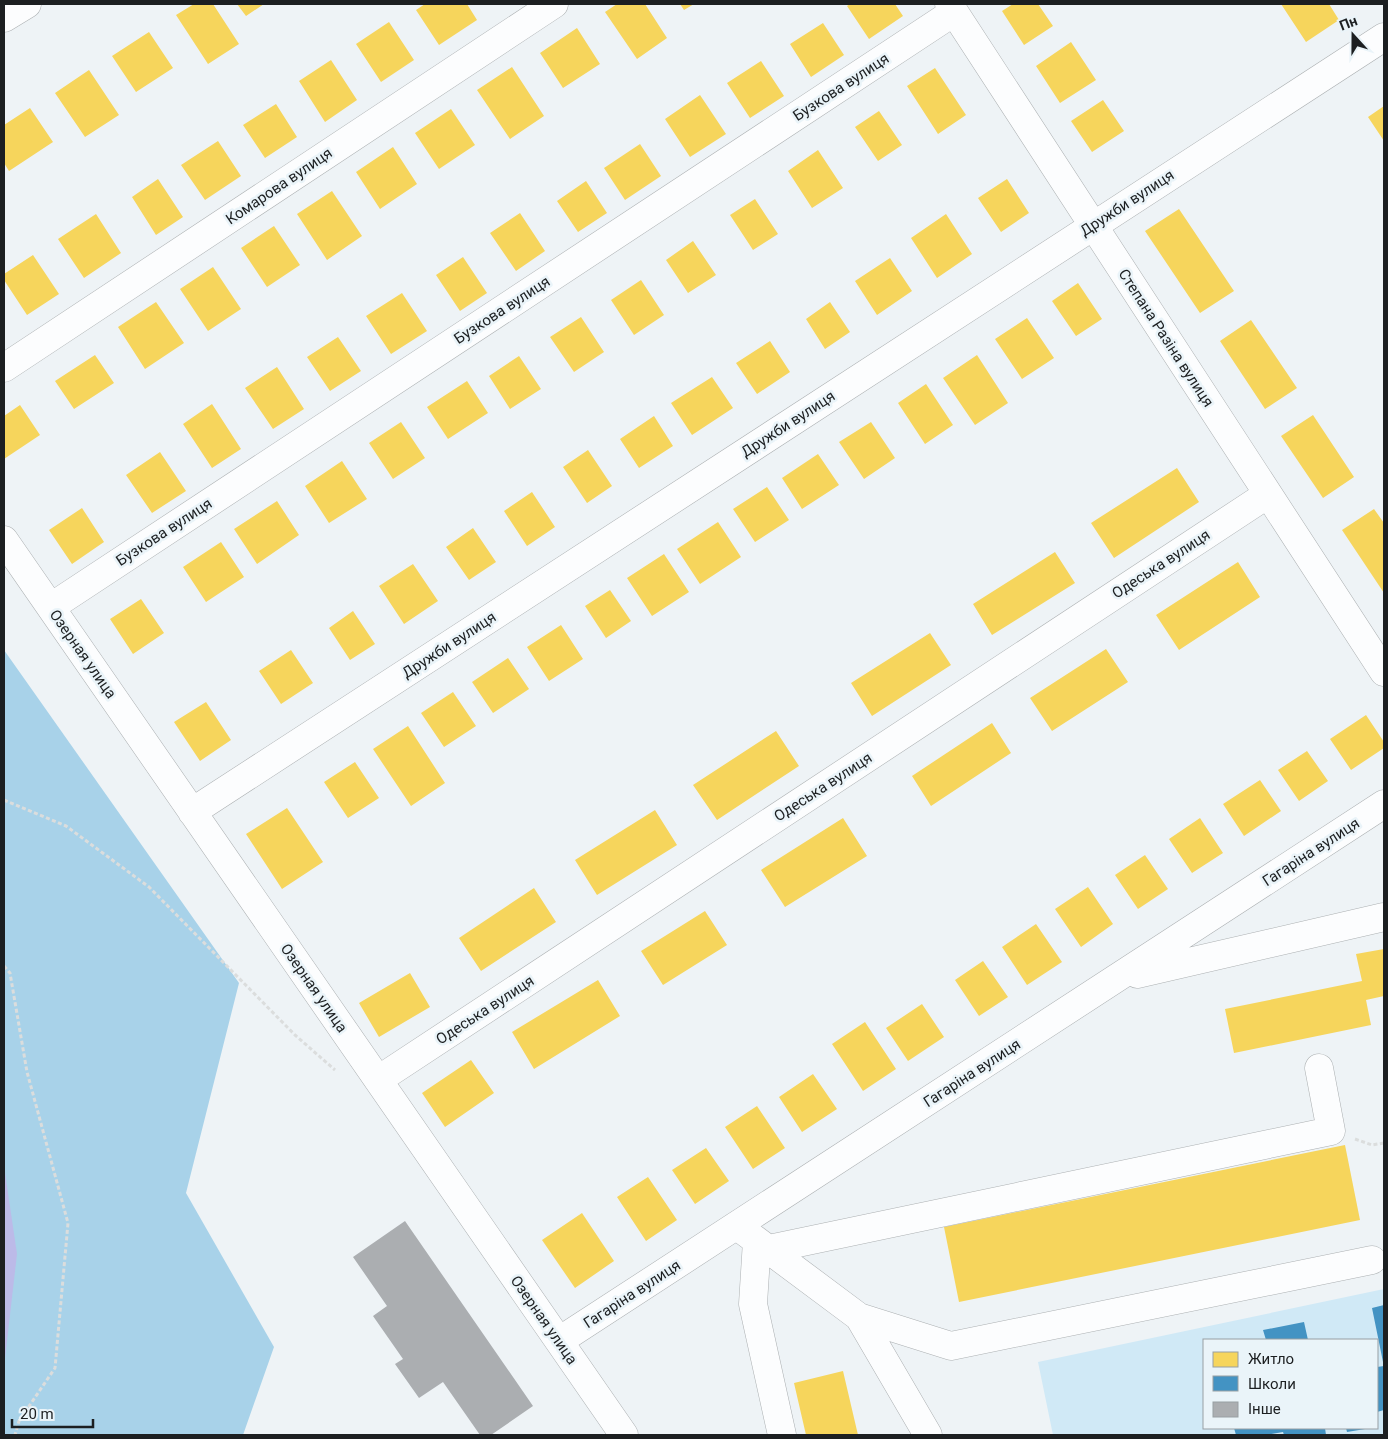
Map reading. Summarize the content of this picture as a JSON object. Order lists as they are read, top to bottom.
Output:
{
  "streets": {
    "street": [
      "Бузкова вулиця",
      "Комарова вулиця",
      "Дружби вулиця",
      "Степана Разіна вулиця",
      "Одеська вулиця",
      "Озерная улица",
      "Гагаріна вулиця"
    ]
  },
  "crossings": [
    ["Бузкова вулиця", "Степана Разіна вулиця"],
    ["Бузкова вулиця", "Озерная улица"],
    ["Дружби вулиця", "Степана Разіна вулиця"],
    ["Дружби вулиця", "Озерная улица"],
    ["Степана Разіна вулиця", "Одеська вулиця"],
    ["Одеська вулиця", "Озерная улица"],
    ["Озерная улица", "Гагаріна вулиця"]
  ],
  "legend": ["Житло", "Школи", "Інше"],
  "scale_bar": "20 m",
  "north": "top"
}
